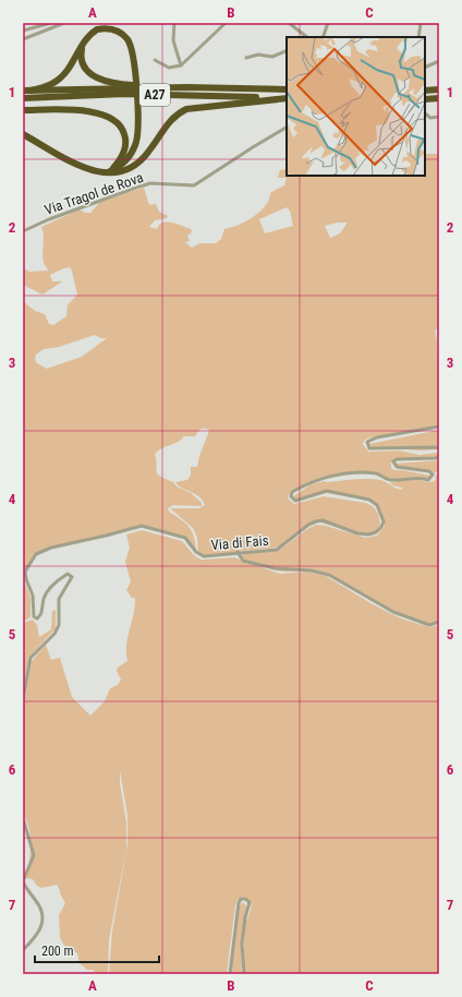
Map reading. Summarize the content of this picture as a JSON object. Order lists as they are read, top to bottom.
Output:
{
  "streets": {
    "highway": ["A27"],
    "street": ["Via Tragol de Rova", "Via di Fais"]
  },
  "scale_bar": "200 m",
  "grid": {
    "columns": ["A", "B", "C"],
    "rows": [
      "1",
      "2",
      "3",
      "4",
      "5",
      "6",
      "7"
    ]
  }
}
